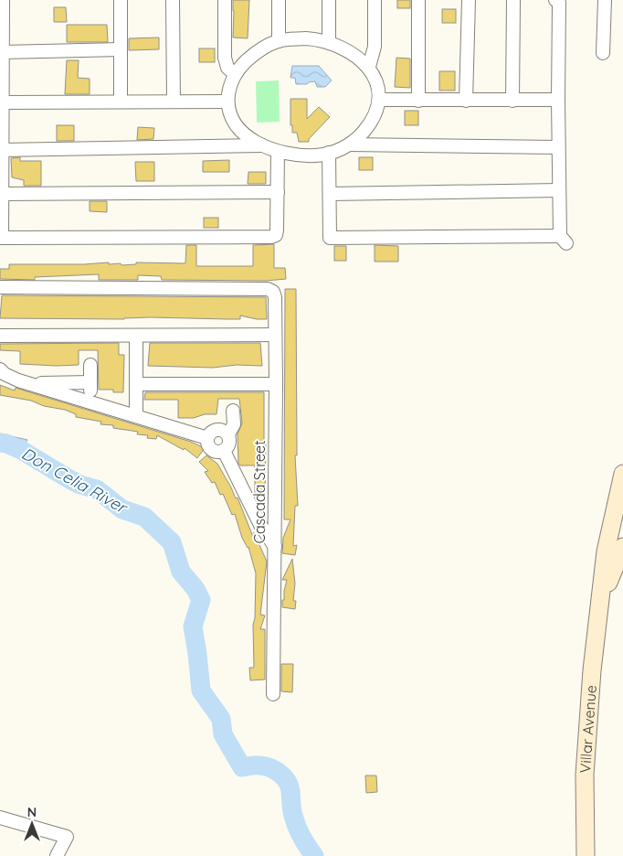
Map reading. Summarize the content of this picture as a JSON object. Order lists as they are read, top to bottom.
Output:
{
  "streets": {
    "street": ["Cascada Street", "Villar Avenue"]
  },
  "water": ["Don Celia River"],
  "north": "top"
}
